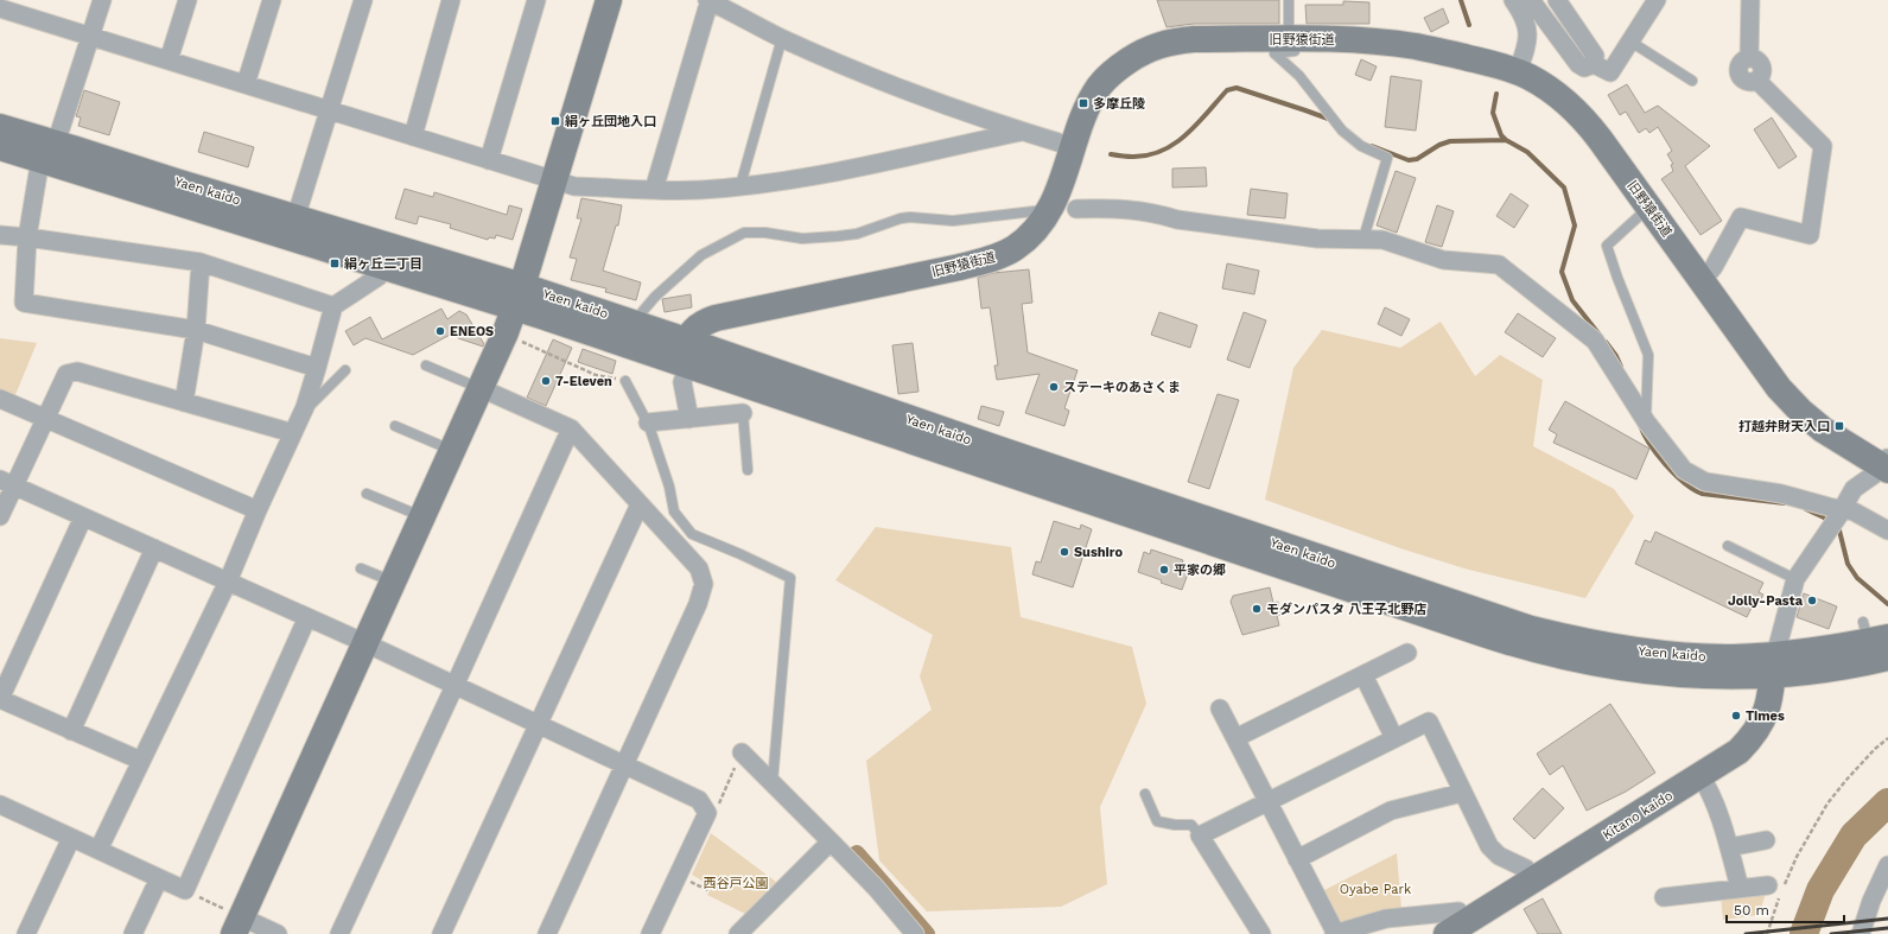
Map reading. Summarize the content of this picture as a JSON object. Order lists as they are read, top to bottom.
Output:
{
  "streets": {
    "main road": ["旧野猿街道", "Yaen kaido", "Kitano kaido"]
  },
  "crossings": [
    ["旧野猿街道", "Yaen kaido"],
    ["Yaen kaido", "Kitano kaido"]
  ],
  "parks": ["西谷戸公園", "Oyabe Park"],
  "places": {
    "transit": [
      "多摩丘陵",
      "絹ヶ丘団地入口",
      "絹ヶ丘二丁目",
      "打越弁財天入口"
    ],
    "other": [
      "ENEOS",
      "7-Eleven",
      "ステーキのあさくま",
      "Sushiro",
      "平家の郷",
      "Jolly-Pasta",
      "モダンパスタ 八王子北野店",
      "Times"
    ]
  },
  "scale_bar": "50 m"
}
